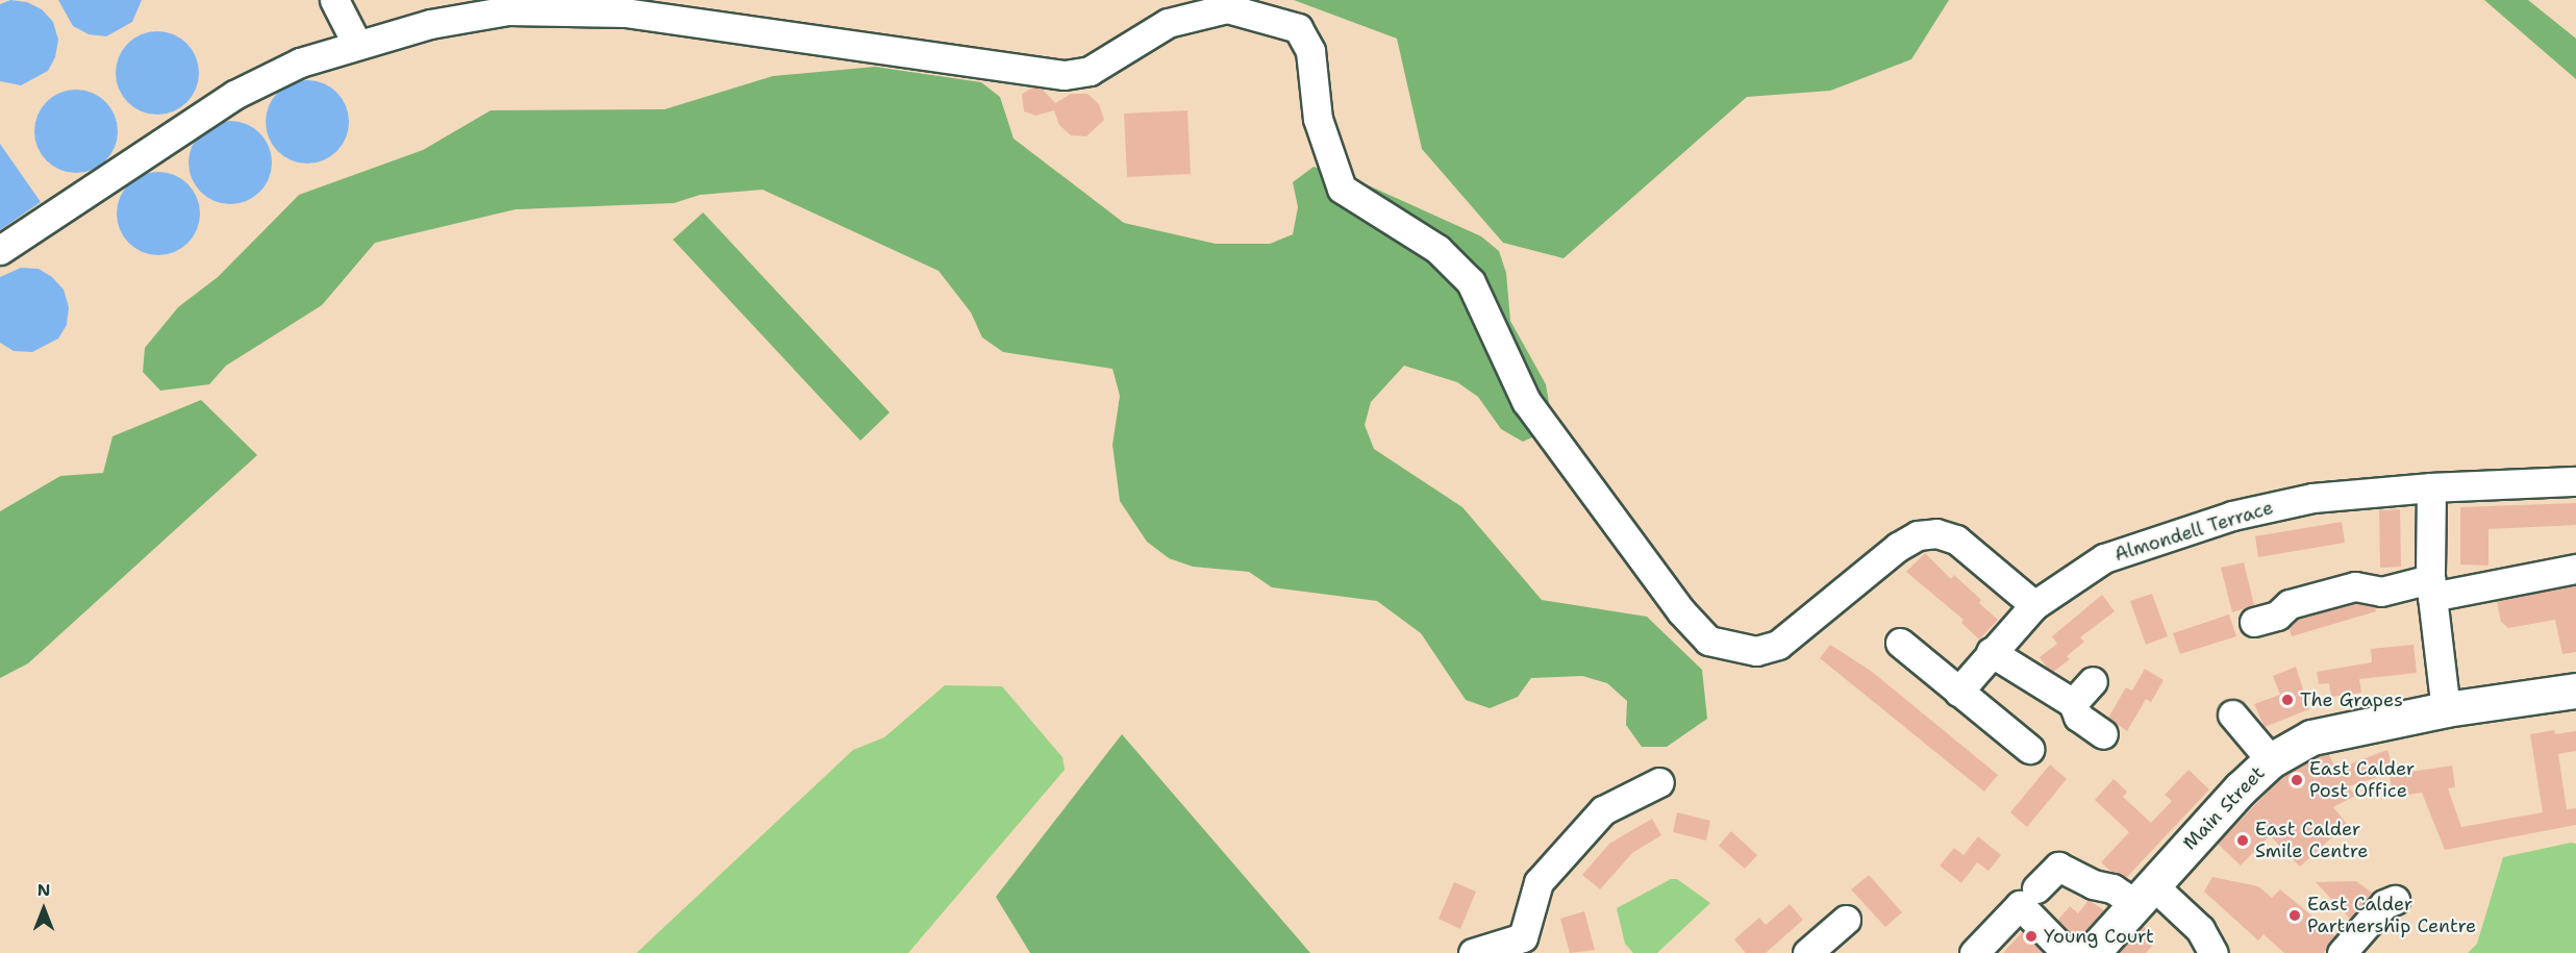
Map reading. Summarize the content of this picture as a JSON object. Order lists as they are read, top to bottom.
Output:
{
  "streets": {
    "main road": ["Main Street"],
    "street": ["Almondell Terrace"]
  },
  "places": [
    "The Grapes",
    "East Calder Post Office",
    "East Calder Smile Centre",
    "East Calder Partnership Centre",
    "Young Court"
  ],
  "north": "top"
}
